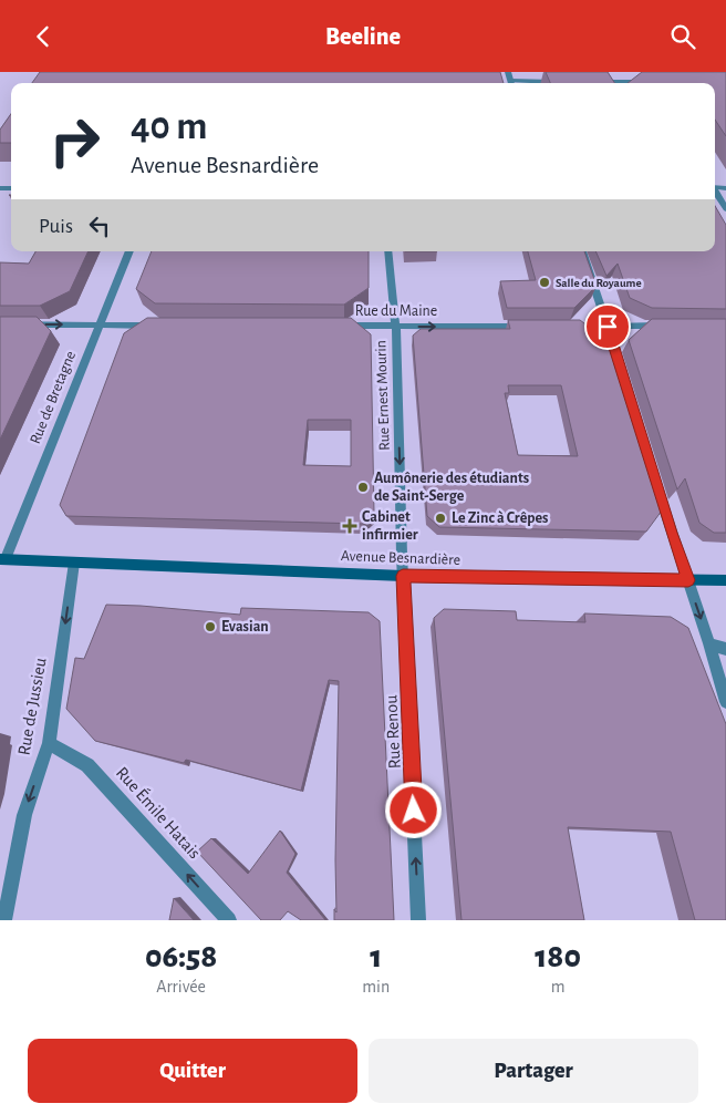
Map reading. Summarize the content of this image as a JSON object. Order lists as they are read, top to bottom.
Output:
{
  "streets": {
    "main road": ["Avenue Besnardière"],
    "street": [
      "Rue du Maine",
      "Rue Ernest Mourin",
      "Rue de Bretagne",
      "Rue de Jussieu",
      "Rue Renou",
      "Rue Émile Hatais"
    ]
  },
  "crossings": [
    ["Rue du Maine", "Rue Ernest Mourin"],
    ["Rue Ernest Mourin", "Avenue Besnardière"],
    ["Rue Ernest Mourin", "Rue Renou"],
    ["Rue de Bretagne", "Avenue Besnardière"],
    ["Avenue Besnardière", "Rue de Jussieu"],
    ["Avenue Besnardière", "Rue Renou"],
    ["Rue de Jussieu", "Rue Émile Hatais"]
  ],
  "one_way": [
    "Rue du Maine",
    "Rue Ernest Mourin",
    "Rue de Jussieu",
    "Rue Renou",
    "Rue Émile Hatais"
  ],
  "places": {
    "other": [
      "Salle du Royaume",
      "Aumônerie des étudiants de Saint-Serge",
      "Le Zinc à Crêpes",
      "Evasian"
    ],
    "health": ["Cabinet infirmier"]
  },
  "page": {
    "header": "Beeline",
    "turn": ["40 m", "Avenue Besnardière"],
    "then": "Puis",
    "eta": [
      "06:58",
      "Arrivée",
      "1",
      "min",
      "180",
      "m"
    ],
    "buttons": ["Quitter", "Partager"]
  }
}
